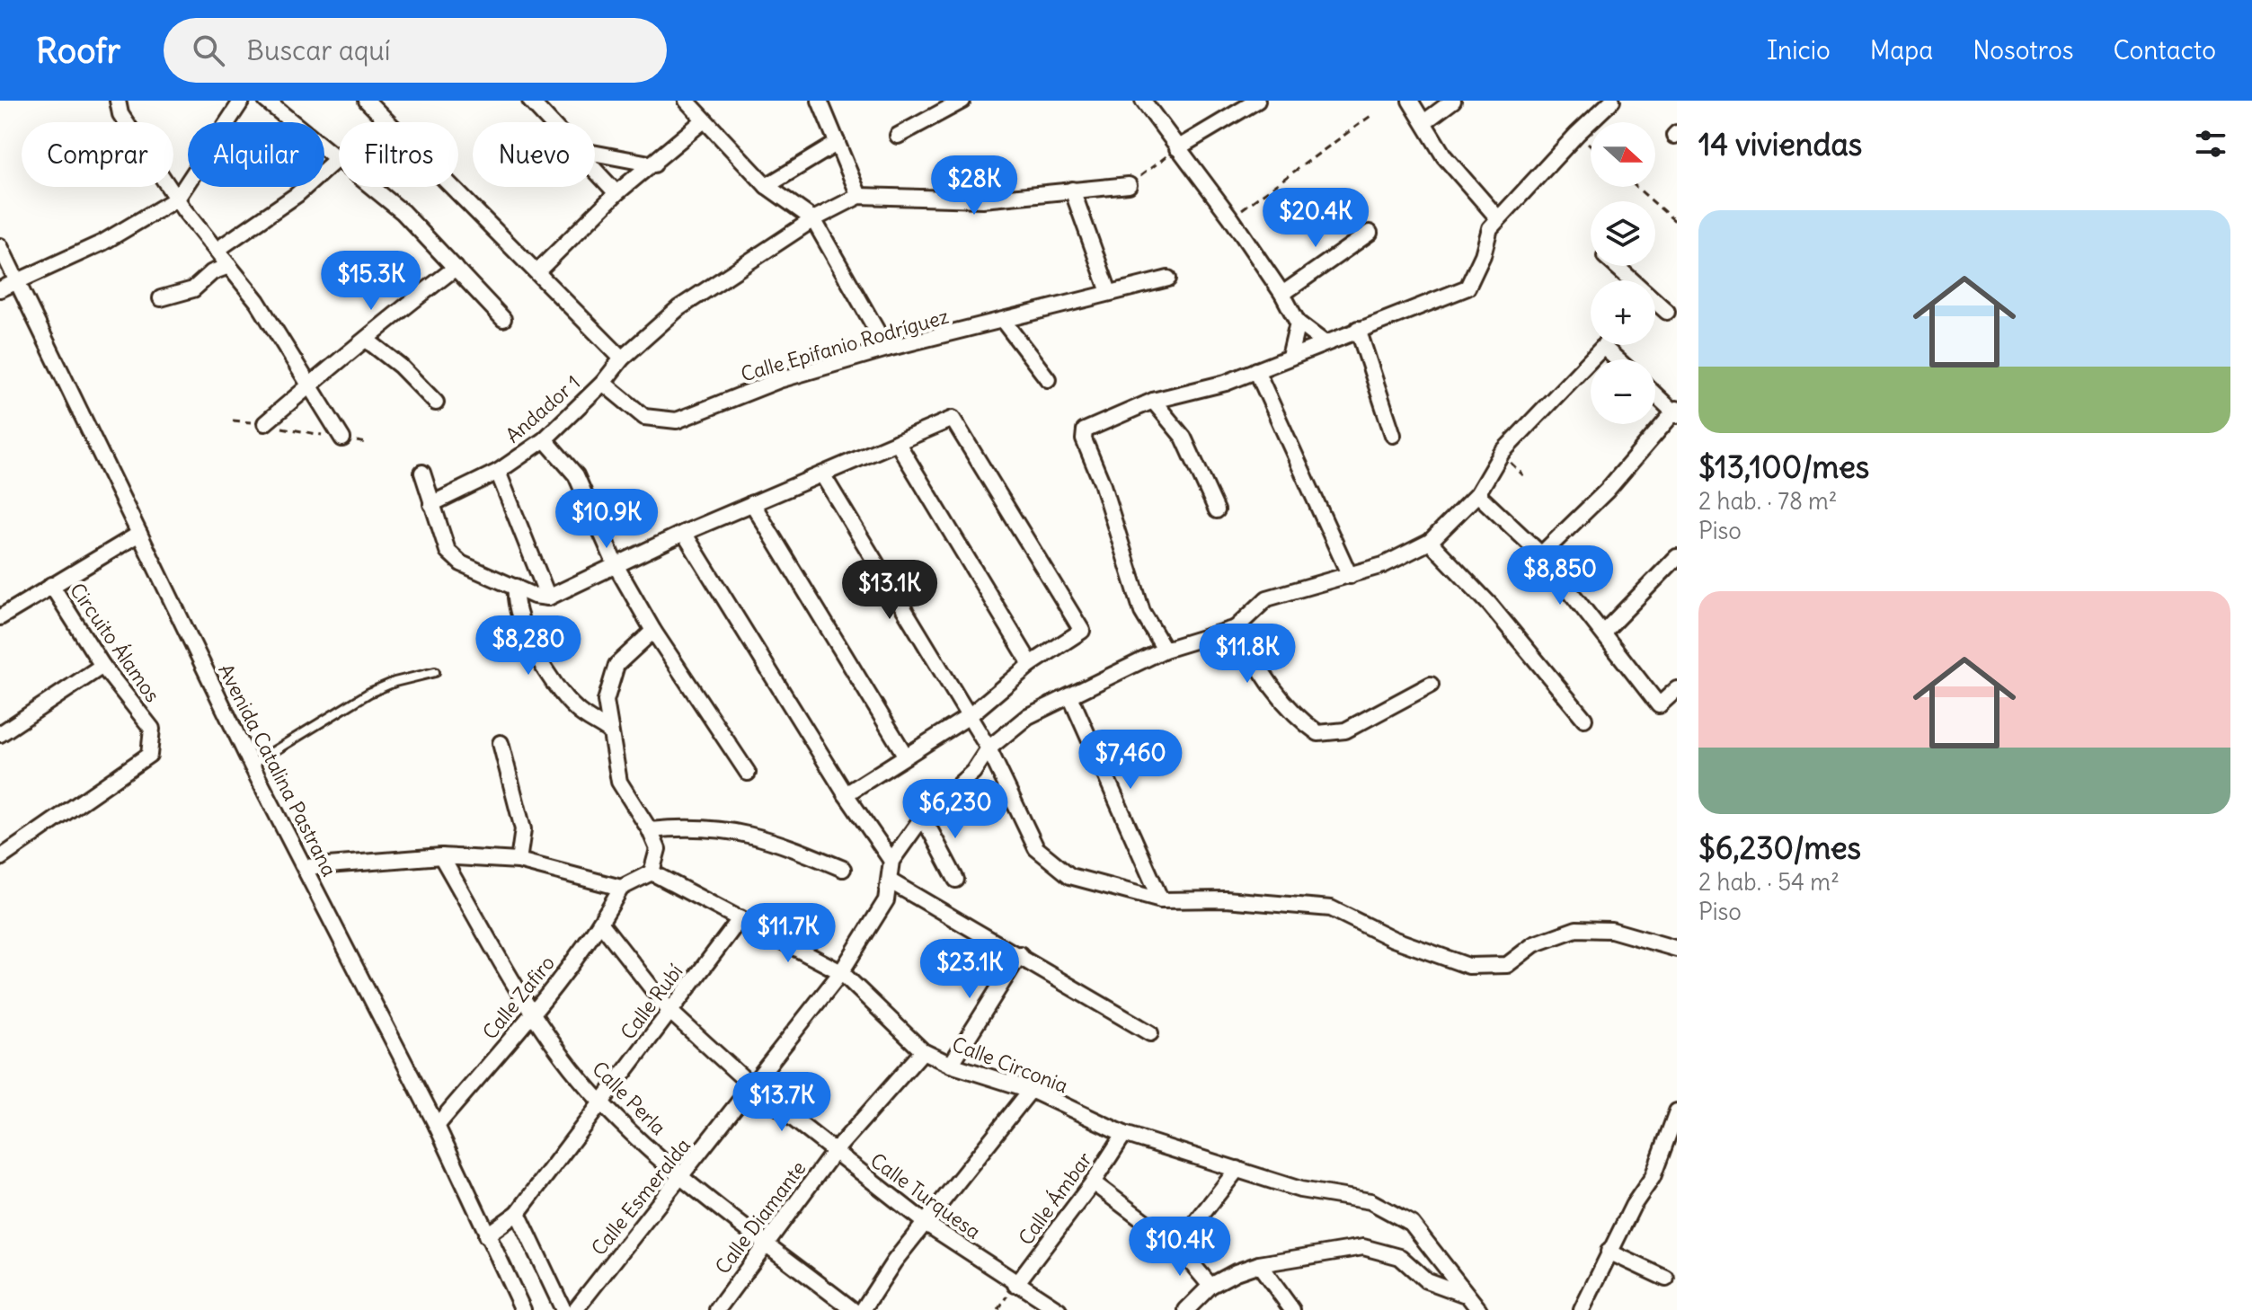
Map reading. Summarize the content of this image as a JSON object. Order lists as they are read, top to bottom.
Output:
{
  "streets": {
    "street": [
      "Calle Epifanio Rodríguez",
      "Andador 1",
      "Circuito Álamos",
      "Avenida Catalina Pastrana",
      "Calle Zafiro",
      "Calle Rubí",
      "Calle Circonia",
      "Calle Perla",
      "Calle Turquesa",
      "Calle Esmeralda",
      "Calle Ámbar",
      "Calle Diamante"
    ]
  },
  "crossings": [
    ["Calle Epifanio Rodríguez", "Andador 1"],
    ["Circuito Álamos", "Avenida Catalina Pastrana"],
    ["Avenida Catalina Pastrana", "Calle Zafiro"],
    ["Avenida Catalina Pastrana", "Calle Rubí"],
    ["Calle Zafiro", "Calle Perla"],
    ["Calle Zafiro", "Calle Turquesa"],
    ["Calle Rubí", "Calle Circonia"],
    ["Calle Rubí", "Calle Perla"],
    ["Calle Rubí", "Calle Turquesa"],
    ["Calle Circonia", "Calle Esmeralda"],
    ["Calle Circonia", "Calle Ámbar"],
    ["Calle Circonia", "Calle Diamante"],
    ["Calle Perla", "Calle Esmeralda"],
    ["Calle Perla", "Calle Diamante"],
    ["Calle Turquesa", "Calle Esmeralda"],
    ["Calle Turquesa", "Calle Ámbar"],
    ["Calle Turquesa", "Calle Diamante"]
  ],
  "north": "right",
  "page": {
    "header": "Roofr",
    "search": "Buscar aquí",
    "nav": [
      "Inicio",
      "Mapa",
      "Nosotros",
      "Contacto"
    ],
    "heading": "14 viviendas",
    "map_buttons": ["+", "−"],
    "chip": [
      "Comprar",
      "Alquilar",
      "Filtros",
      "Nuevo"
    ],
    "price": [
      "$28K",
      "$20.4K",
      "$15.3K",
      "$10.9K",
      "$8,850",
      "$13.1K",
      "$8,280",
      "$11.8K",
      "$7,460",
      "$6,230",
      "$11.7K",
      "$23.1K",
      "$13.7K",
      "$10.4K"
    ],
    "list": [
      {
        "name": "$13,100/mes",
        "note": "2 hab. · 78 m² · Piso"
      },
      {
        "name": "$6,230/mes",
        "note": "2 hab. · 54 m² · Piso"
      }
    ]
  }
}
